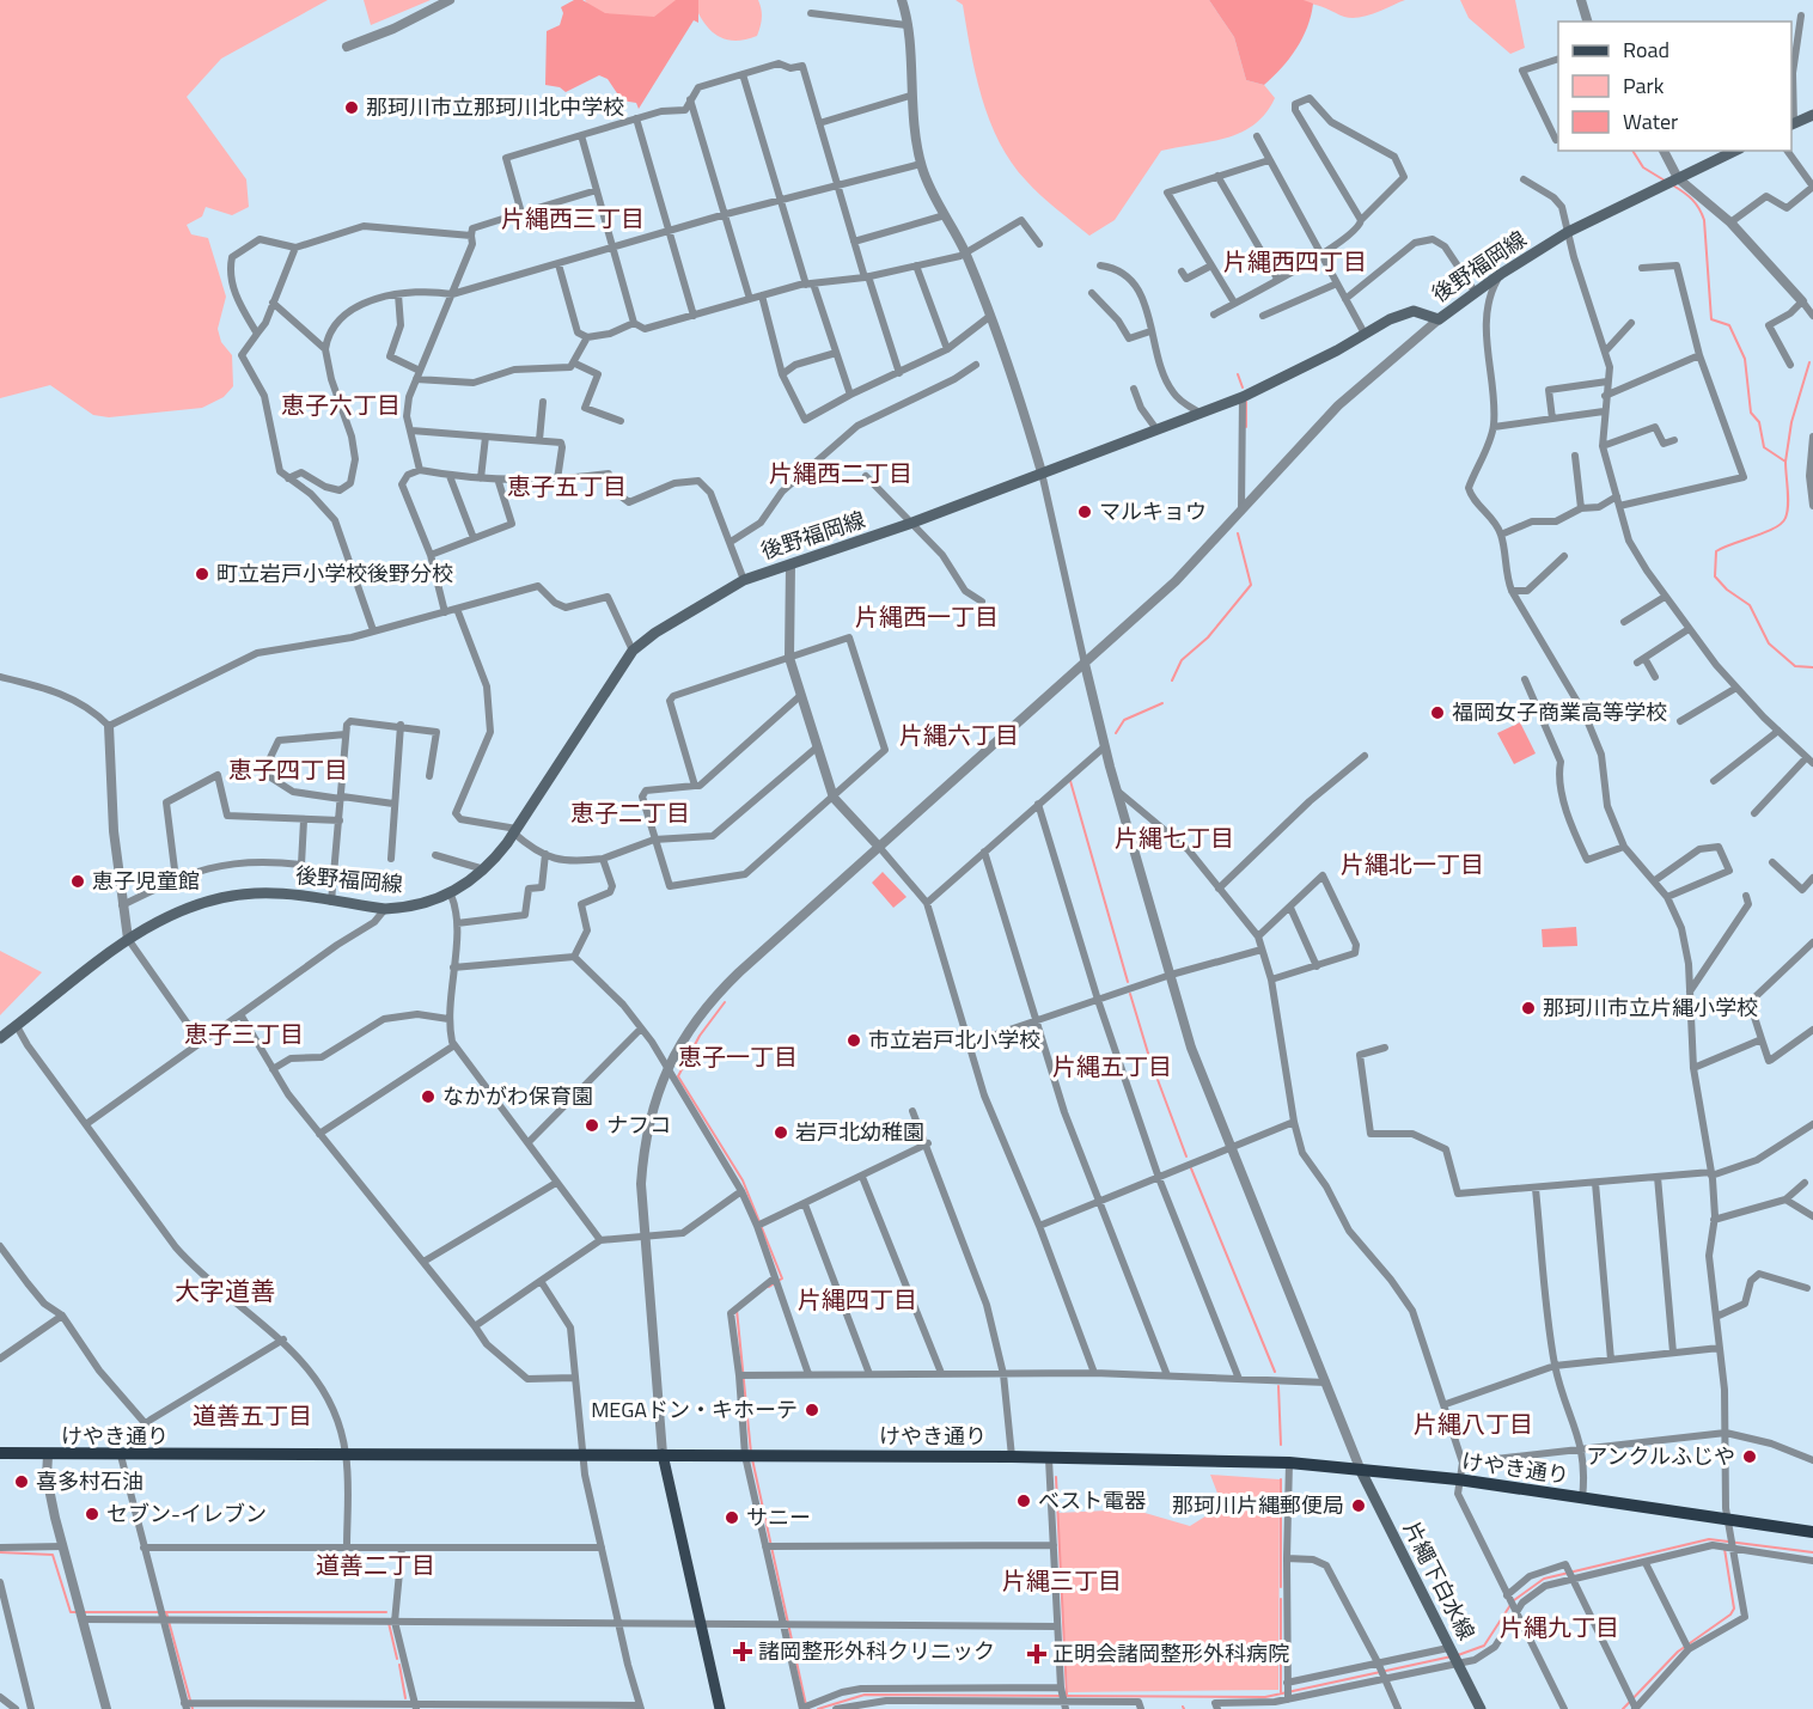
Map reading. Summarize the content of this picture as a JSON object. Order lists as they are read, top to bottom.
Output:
{
  "streets": {
    "highway": ["けやき通り"],
    "main road": ["後野福岡線", "片繩下白水線"]
  },
  "crossings": [
    ["けやき通り", "片繩下白水線"]
  ],
  "districts": [
    "片縄西三丁目",
    "片縄西四丁目",
    "恵子六丁目",
    "片縄西二丁目",
    "恵子五丁目",
    "片縄西一丁目",
    "片縄六丁目",
    "恵子四丁目",
    "恵子二丁目",
    "片縄七丁目",
    "片縄北一丁目",
    "恵子三丁目",
    "恵子一丁目",
    "片縄五丁目",
    "大字道善",
    "片縄四丁目",
    "道善五丁目",
    "片縄八丁目",
    "道善二丁目",
    "片縄三丁目",
    "片縄九丁目"
  ],
  "places": {
    "other": [
      "那珂川市立那珂川北中学校",
      "マルキョウ",
      "町立岩戸小学校後野分校",
      "福岡女子商業高等学校",
      "恵子児童館",
      "那珂川市立片縄小学校",
      "市立岩戸北小学校",
      "なかがわ保育園",
      "ナフコ",
      "岩戸北幼稚園",
      "MEGAドン・キホーテ",
      "アンクルふじや",
      "喜多村石油",
      "ベスト電器",
      "那珂川片縄郵便局",
      "セブン-イレブン",
      "サニー"
    ],
    "health": ["諸岡整形外科クリニック", "正明会諸岡整形外科病院"]
  },
  "legend": ["Road", "Park", "Water"]
}
